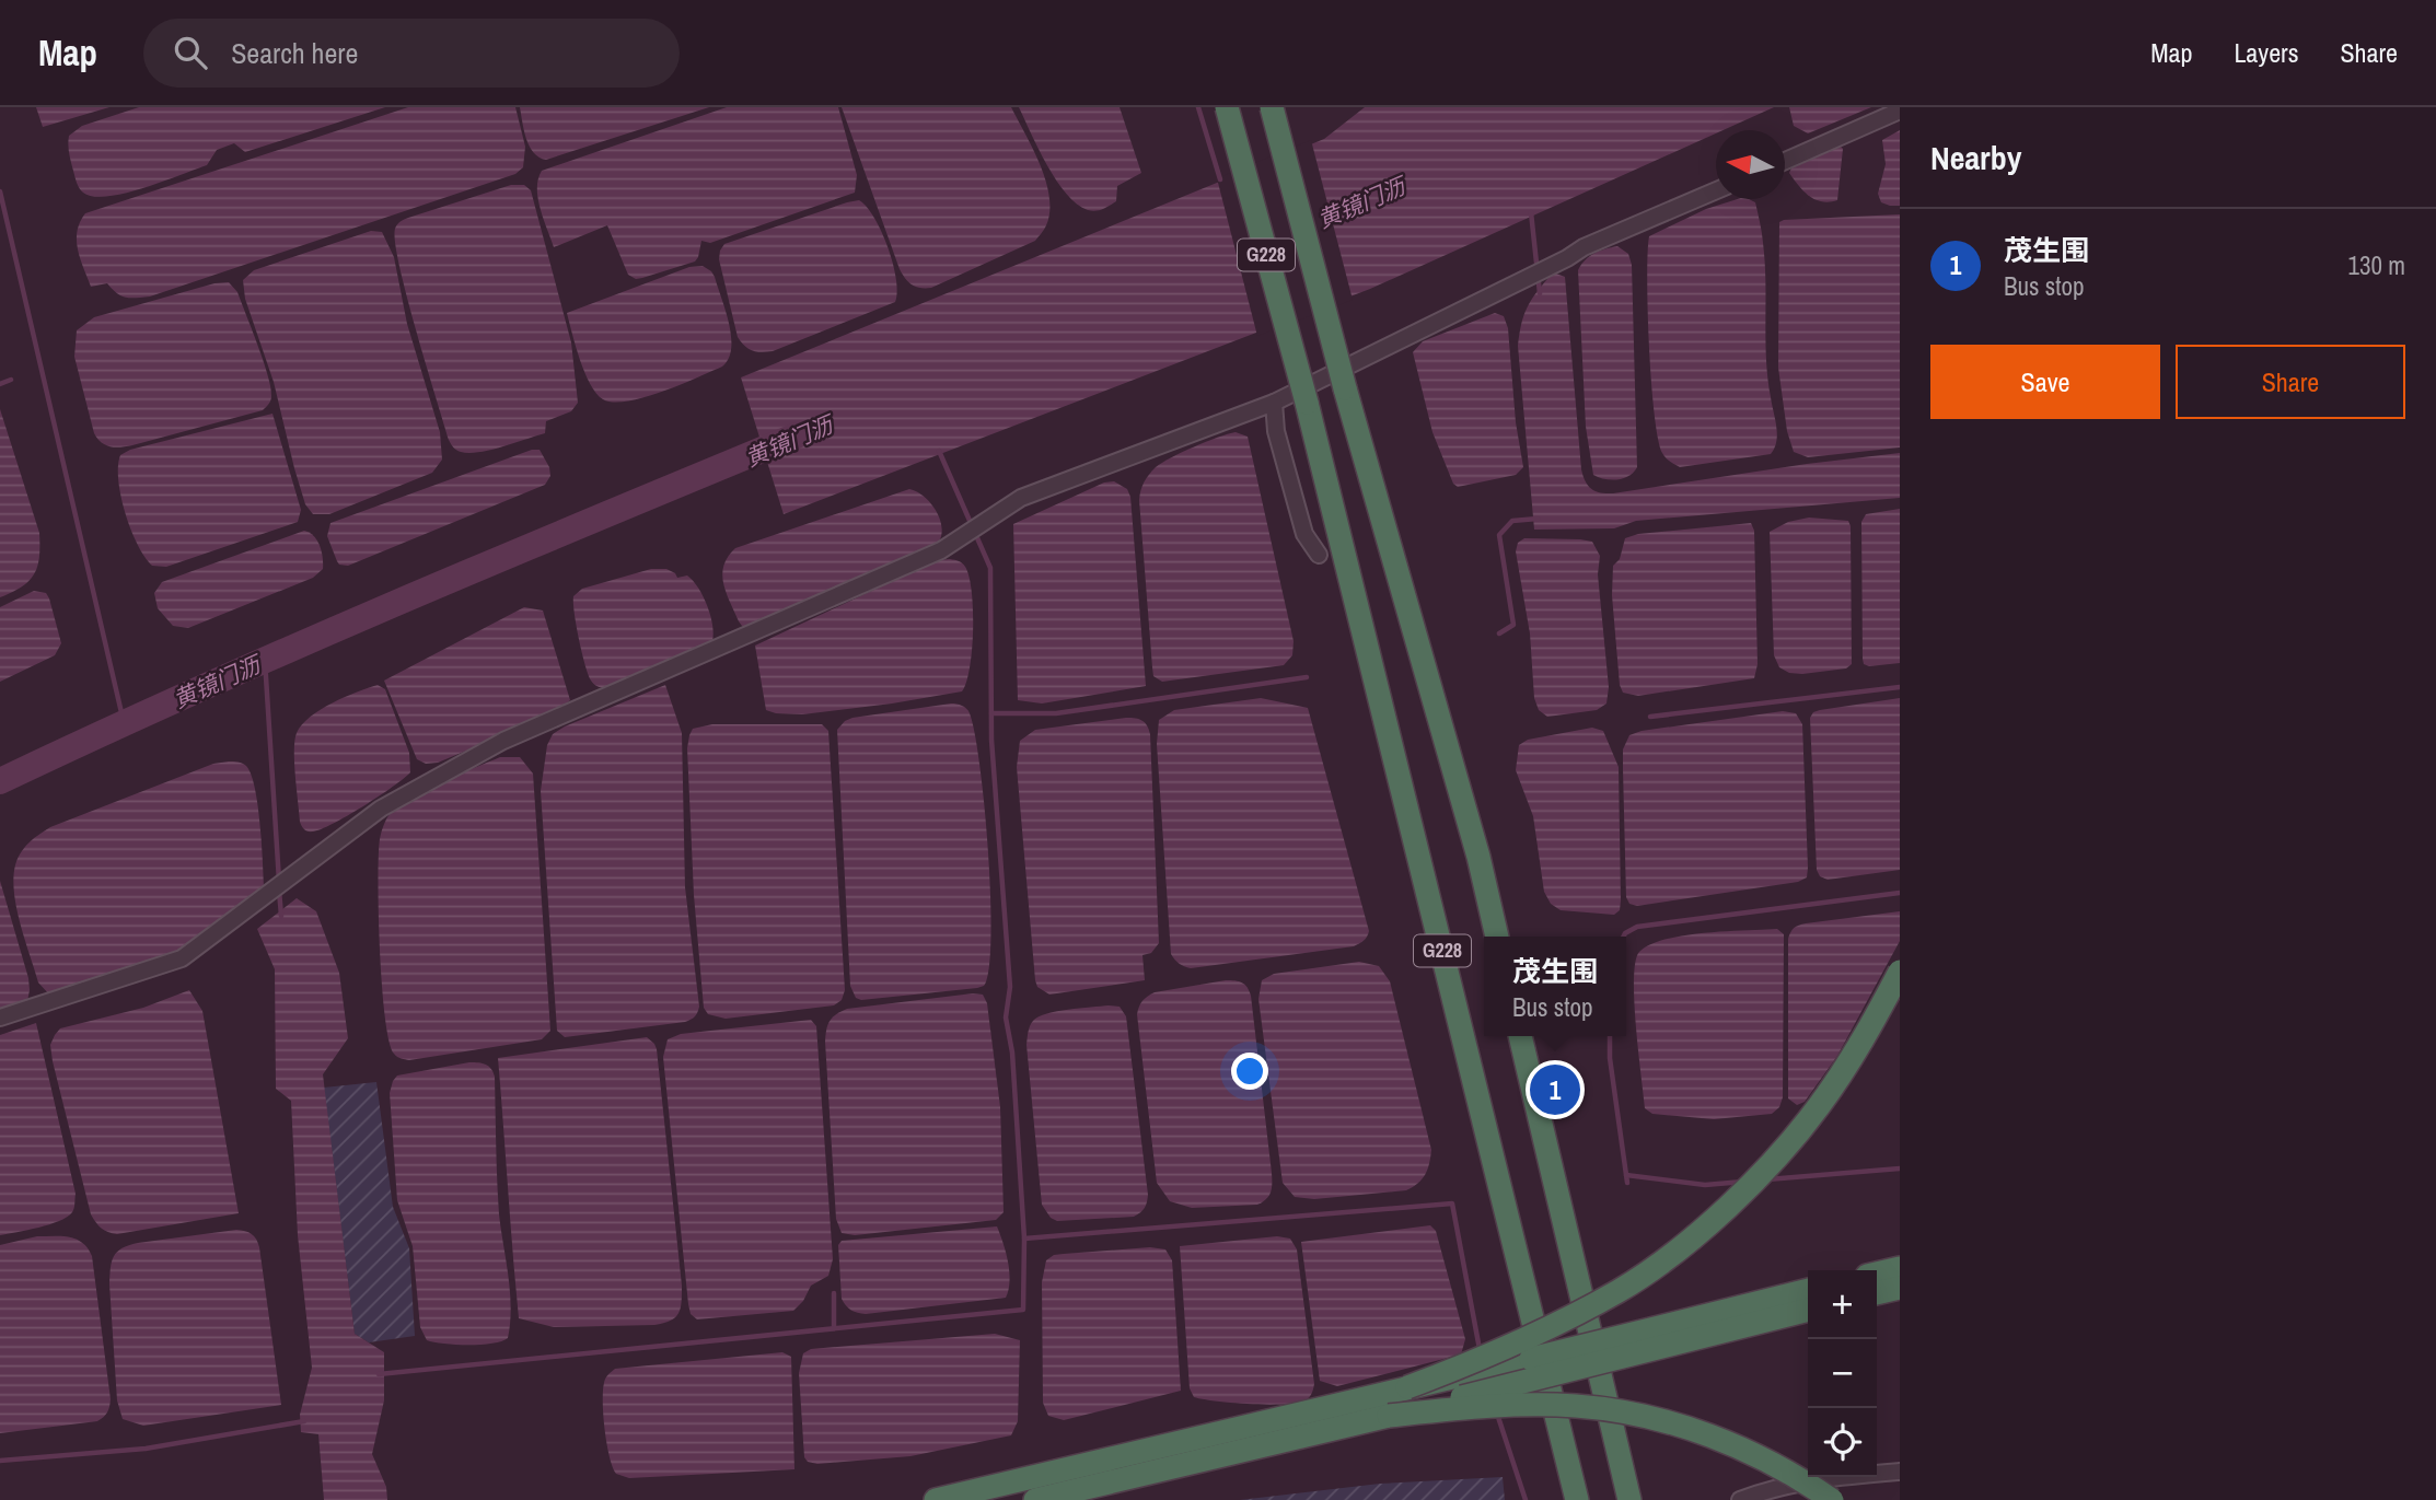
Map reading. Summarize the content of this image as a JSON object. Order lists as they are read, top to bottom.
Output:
{
  "streets": {
    "highway": ["G228"]
  },
  "water": ["黄镜门沥"],
  "north": "left",
  "page": {
    "header": "Map",
    "search": "Search here",
    "nav": ["Map", "Layers", "Share"],
    "heading": "Nearby",
    "list": [
      {
        "mark": "1",
        "name": "茂生围",
        "note": "Bus stop",
        "value": "130 m"
      }
    ],
    "buttons": ["Save", "Share"],
    "popup": ["茂生围", "Bus stop"],
    "pins": "1",
    "map_buttons": ["+", "−"]
  }
}
